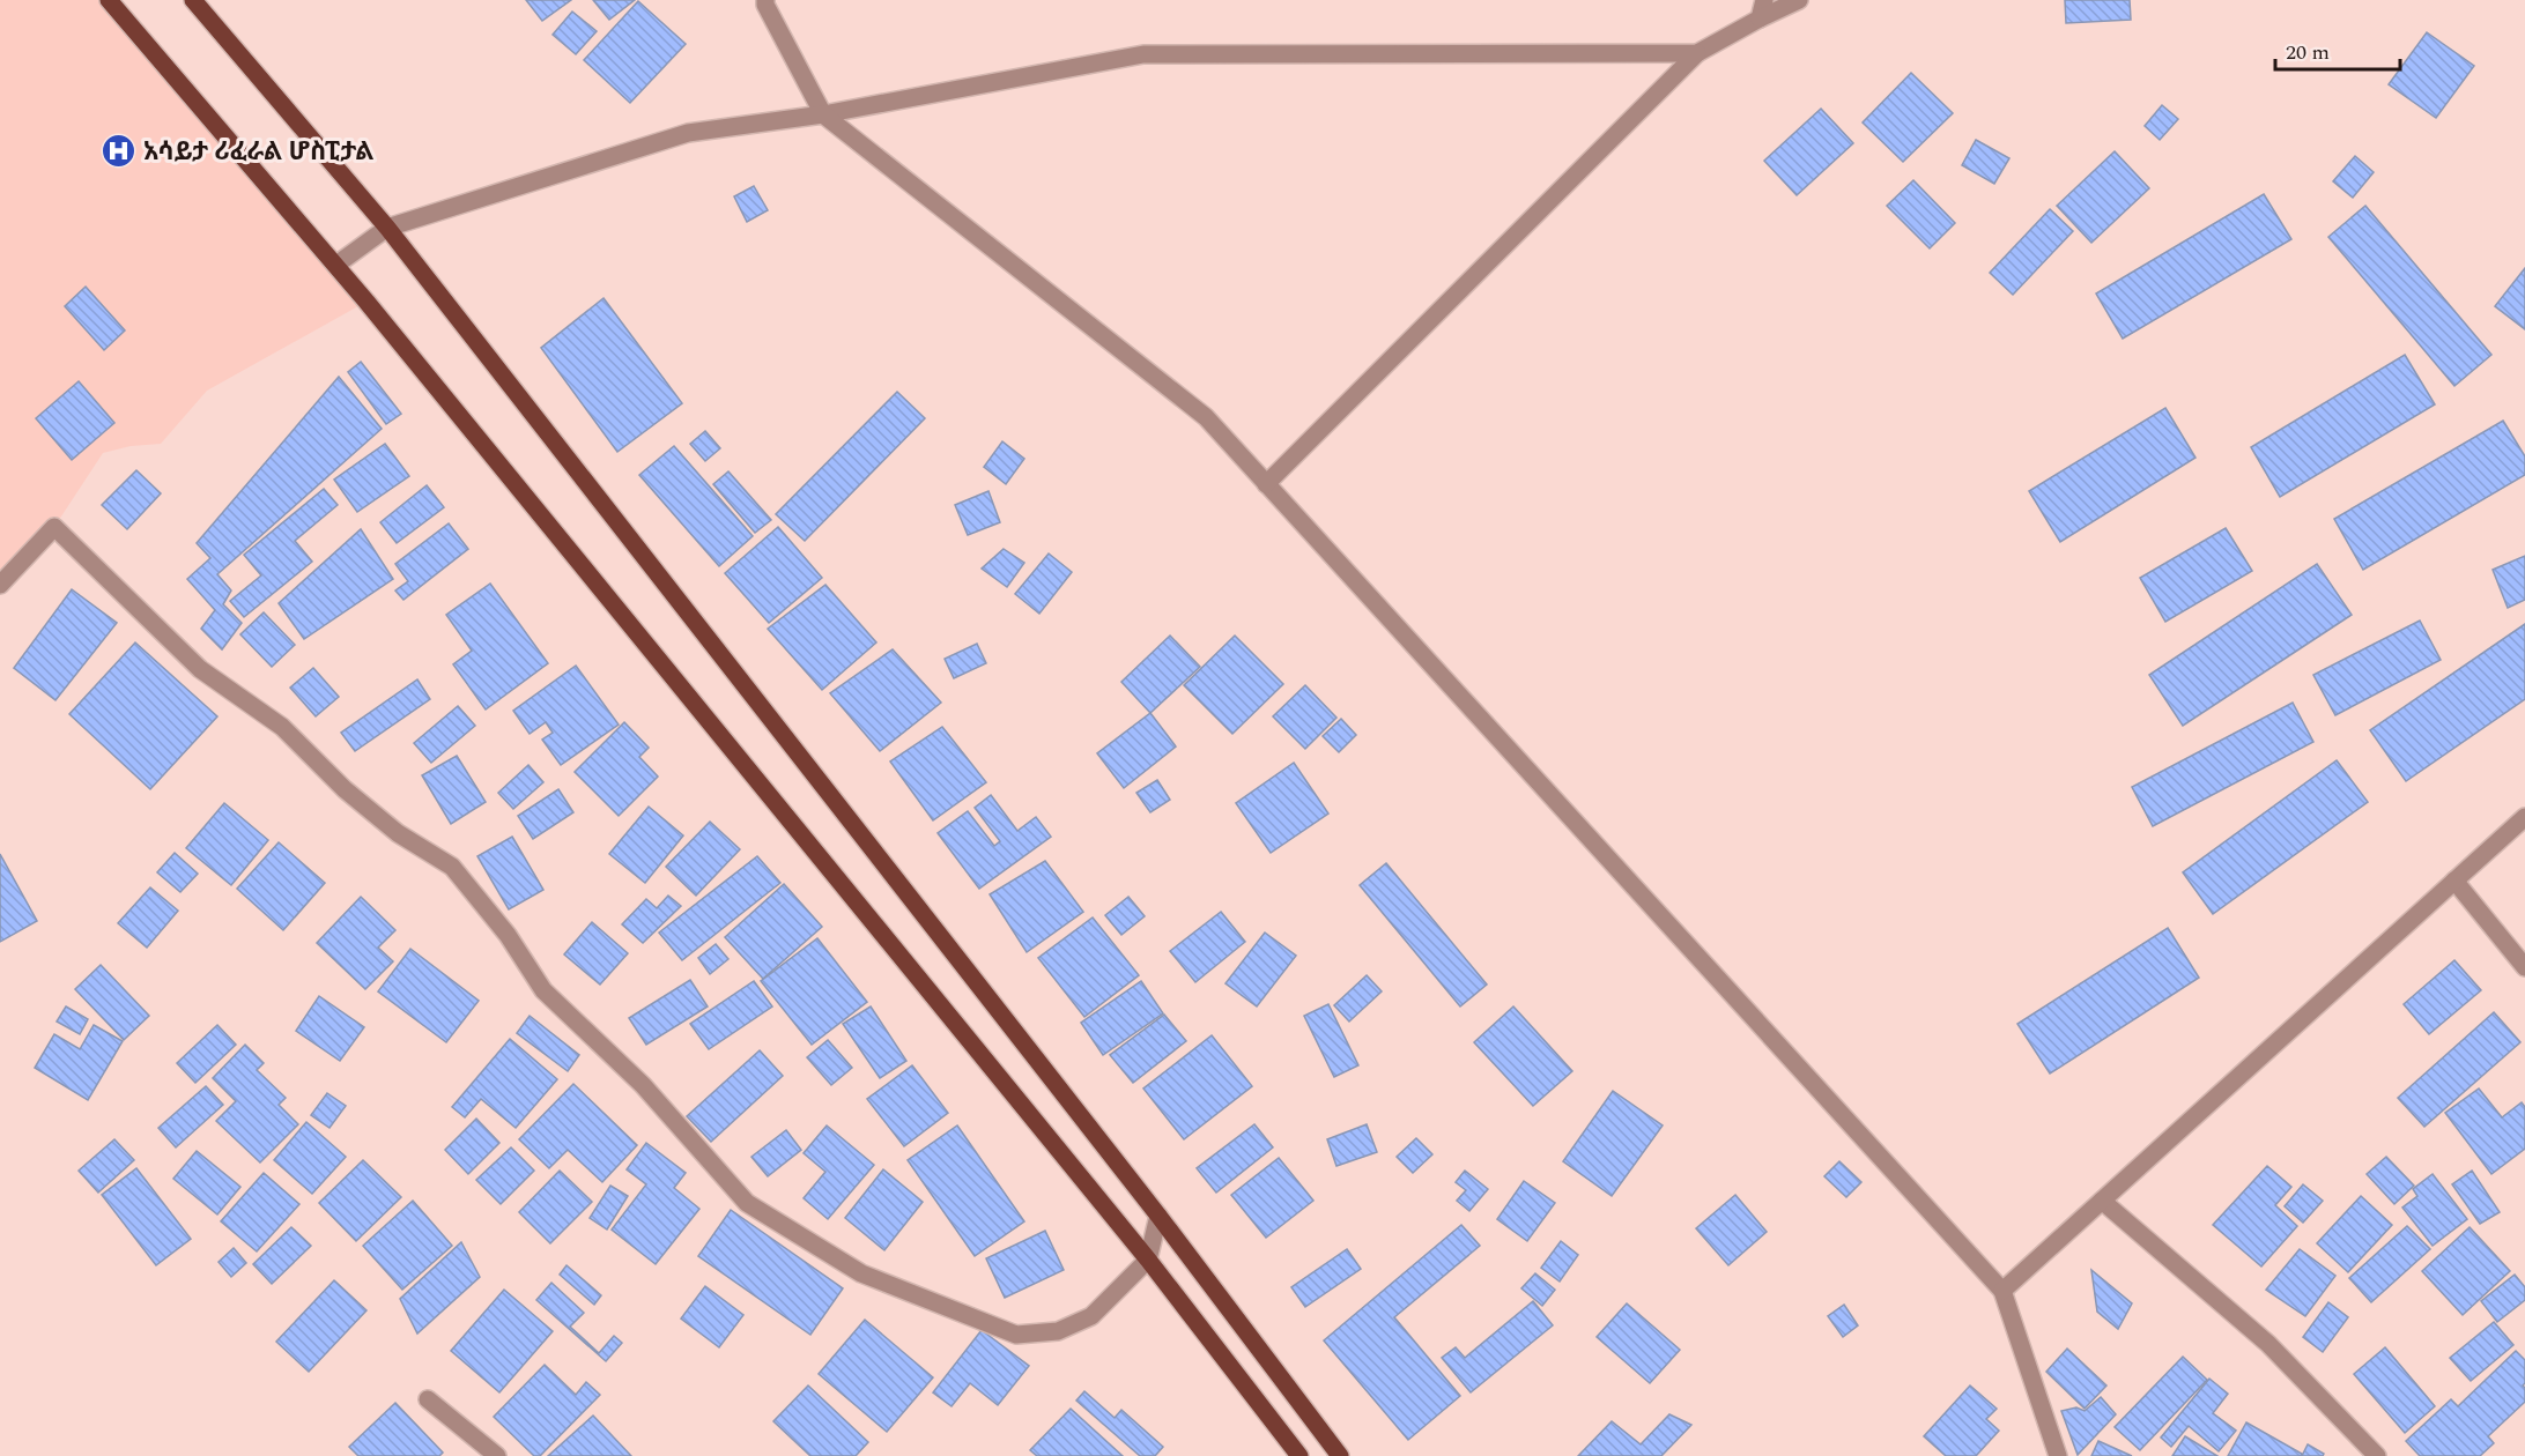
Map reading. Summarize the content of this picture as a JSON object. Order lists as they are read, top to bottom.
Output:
{
  "places": {
    "hospital": ["አሳይታ ሪፈራል ሆስፒታል"]
  },
  "scale_bar": "20 m"
}
